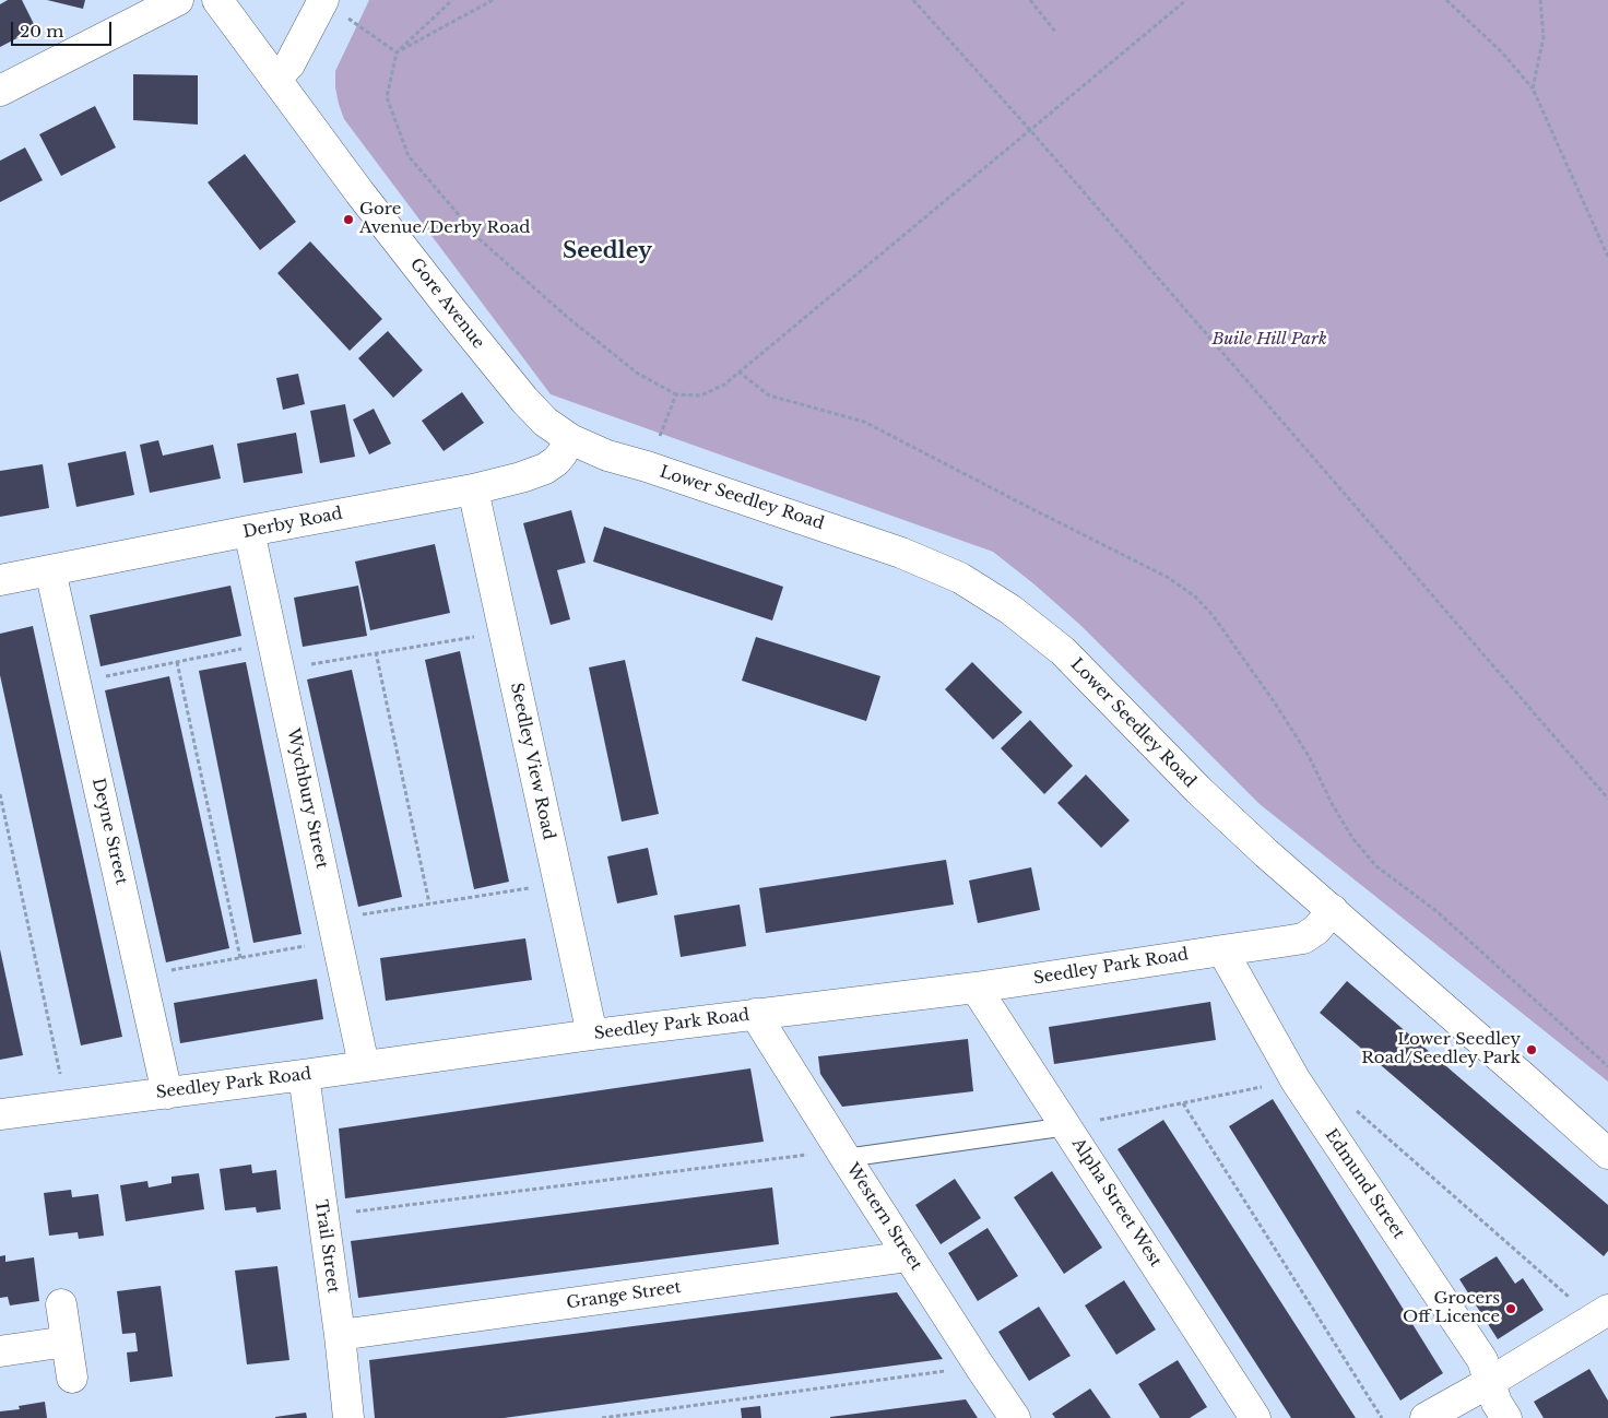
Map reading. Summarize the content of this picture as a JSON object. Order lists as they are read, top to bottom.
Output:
{
  "streets": {
    "street": [
      "Gore Avenue",
      "Lower Seedley Road",
      "Derby Road",
      "Seedley View Road",
      "Wychbury Street",
      "Deyne Street",
      "Seedley Park Road",
      "Edmund Street",
      "Alpha Street West",
      "Western Street",
      "Trail Street",
      "Grange Street"
    ]
  },
  "crossings": [
    ["Gore Avenue", "Lower Seedley Road"],
    ["Gore Avenue", "Derby Road"],
    ["Lower Seedley Road", "Derby Road"],
    ["Lower Seedley Road", "Seedley Park Road"],
    ["Derby Road", "Seedley View Road"],
    ["Derby Road", "Wychbury Street"],
    ["Derby Road", "Deyne Street"],
    ["Seedley View Road", "Seedley Park Road"],
    ["Wychbury Street", "Seedley Park Road"],
    ["Deyne Street", "Seedley Park Road"],
    ["Seedley Park Road", "Edmund Street"],
    ["Seedley Park Road", "Alpha Street West"],
    ["Seedley Park Road", "Western Street"],
    ["Seedley Park Road", "Trail Street"],
    ["Western Street", "Grange Street"],
    ["Trail Street", "Grange Street"]
  ],
  "districts": ["Seedley"],
  "parks": ["Buile Hill Park"],
  "places": ["Gore Avenue/Derby Road", "Lower Seedley Road/Seedley Park", "Grocers Off Licence"],
  "scale_bar": "20 m"
}
